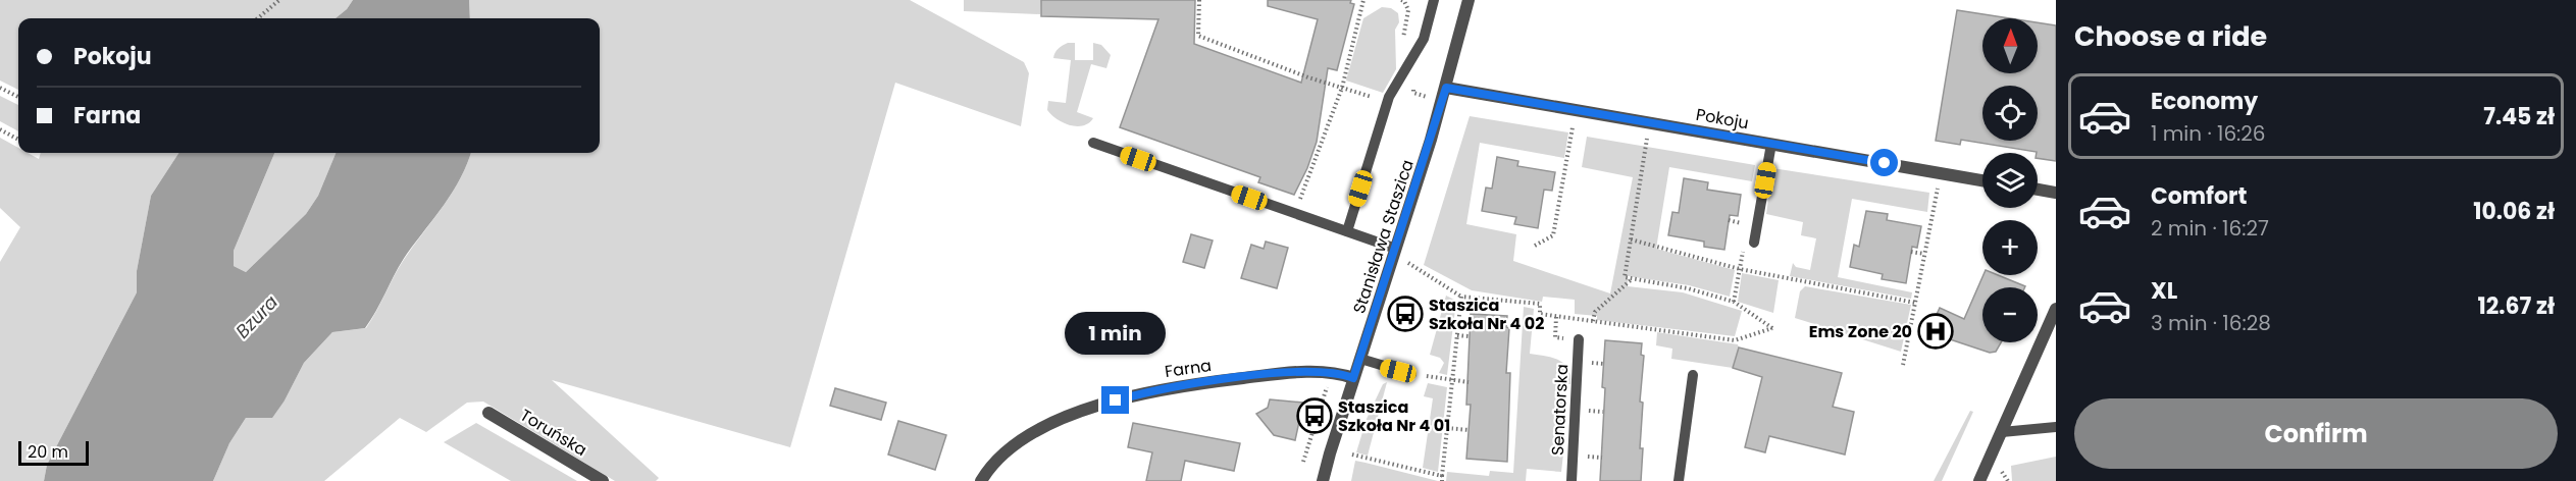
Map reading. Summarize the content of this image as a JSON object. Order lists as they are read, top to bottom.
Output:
{
  "streets": {
    "street": [
      "Pokoju",
      "Stanisława Staszica",
      "Farna",
      "Toruńska"
    ],
    "lane": ["Senatorska"]
  },
  "crossings": [
    ["Pokoju", "Stanisława Staszica"],
    ["Stanisława Staszica", "Farna"]
  ],
  "water": ["Bzura"],
  "places": {
    "bus stop": ["Staszica Szkoła Nr 4 02", "Staszica Szkoła Nr 4 01"],
    "hospital": ["Ems Zone 20"]
  },
  "scale_bar": "20 m",
  "north": "top",
  "page": {
    "heading": "Choose a ride",
    "map_buttons": ["+", "−"],
    "banner": ["Pokoju", "Farna"],
    "list": [
      {
        "name": "Economy",
        "note": "1 min · 16:26",
        "value": "7.45 zł"
      },
      {
        "name": "Comfort",
        "note": "2 min · 16:27",
        "value": "10.06 zł"
      },
      {
        "name": "XL",
        "note": "3 min · 16:28",
        "value": "12.67 zł"
      }
    ],
    "bubble": "1 min",
    "buttons": "Confirm",
    "scale": "20 m"
  }
}
